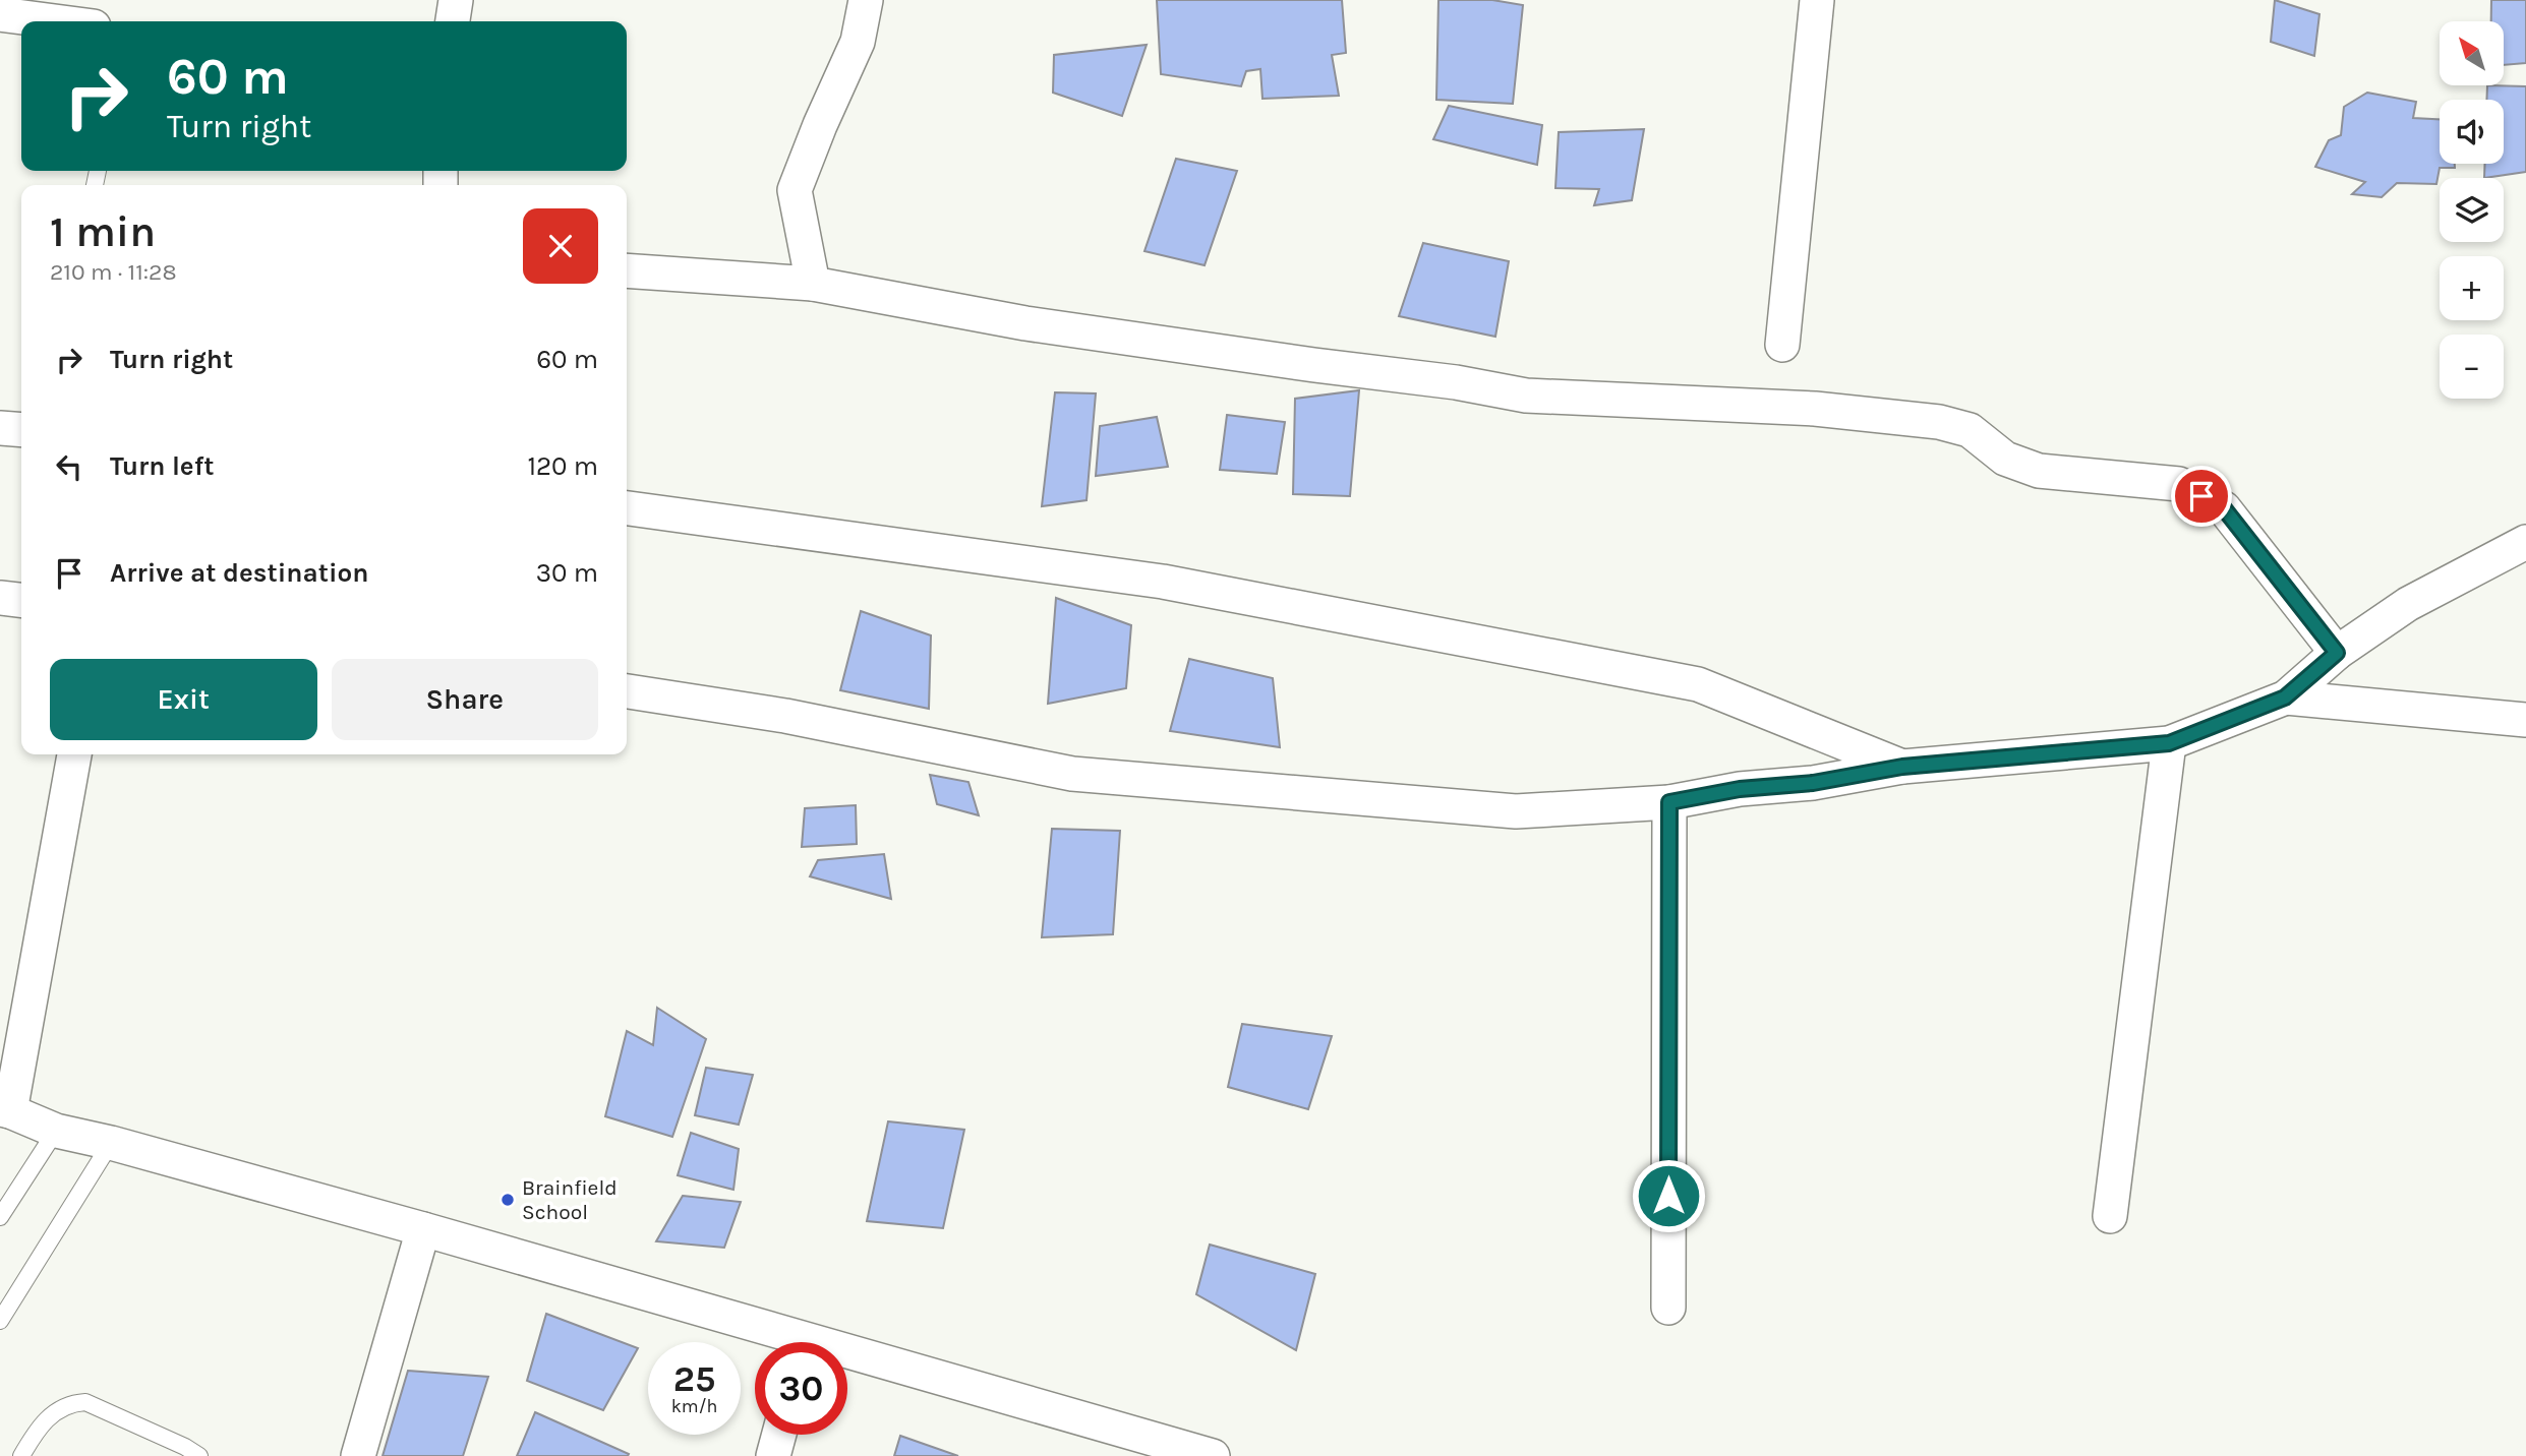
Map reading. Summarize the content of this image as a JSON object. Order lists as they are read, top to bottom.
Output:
{
  "places": ["Brainfield School"],
  "north": "top left",
  "page": {
    "map_buttons": ["+", "−"],
    "turn": ["60 m", "Turn right"],
    "heading": ["1 min", "210 m · 11:28"],
    "list": [
      {
        "name": "Turn right",
        "value": "60 m"
      },
      {
        "name": "Turn left",
        "value": "120 m"
      },
      {
        "name": "Arrive at destination",
        "value": "30 m"
      }
    ],
    "buttons": ["Exit", "Share"],
    "speed": "25 km/h",
    "limit": "30"
  }
}
